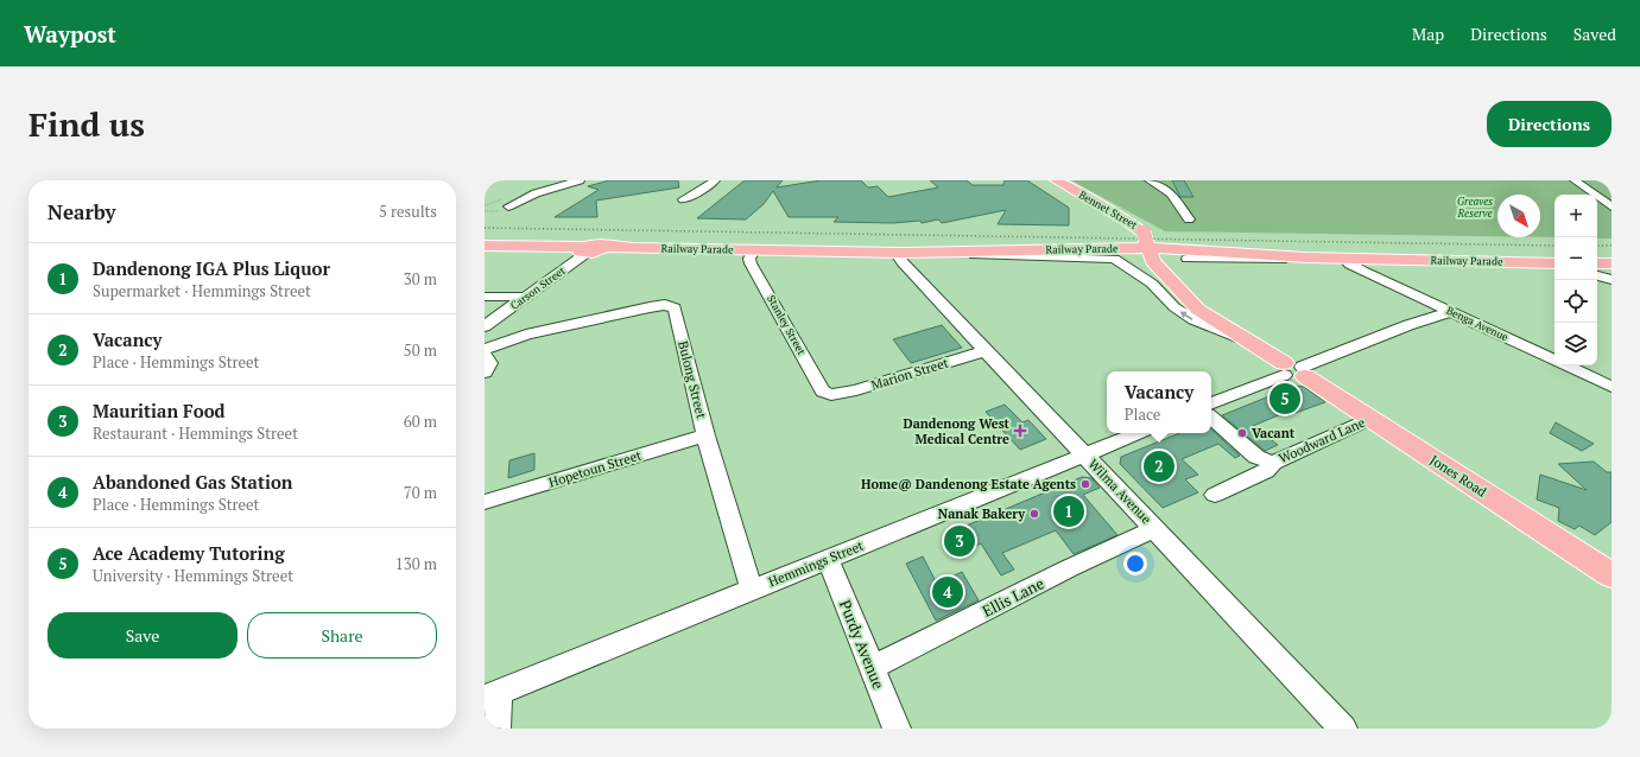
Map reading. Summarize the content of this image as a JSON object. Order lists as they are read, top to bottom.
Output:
{
  "streets": {
    "main road": ["Bennet Street", "Railway Parade", "Jones Road"],
    "street": [
      "Carson Street",
      "Benga Avenue",
      "Stanley Street",
      "Marion Street",
      "Bulong Street",
      "Woodward Lane",
      "Hopetoun Street",
      "Wilma Avenue",
      "Hemmings Street",
      "Ellis Lane",
      "Purdy Avenue"
    ]
  },
  "crossings": [
    ["Bennet Street", "Railway Parade"],
    ["Bennet Street", "Jones Road"],
    ["Railway Parade", "Carson Street"],
    ["Railway Parade", "Benga Avenue"],
    ["Railway Parade", "Stanley Street"],
    ["Railway Parade", "Jones Road"],
    ["Railway Parade", "Wilma Avenue"],
    ["Stanley Street", "Marion Street"],
    ["Marion Street", "Wilma Avenue"],
    ["Bulong Street", "Hopetoun Street"],
    ["Bulong Street", "Hemmings Street"],
    ["Woodward Lane", "Jones Road"],
    ["Wilma Avenue", "Hemmings Street"],
    ["Wilma Avenue", "Ellis Lane"],
    ["Hemmings Street", "Purdy Avenue"],
    ["Ellis Lane", "Purdy Avenue"]
  ],
  "parks": ["Greaves Reserve"],
  "places": {
    "health": ["Dandenong West Medical Centre"],
    "other": ["Vacant", "Home@ Dandenong Estate Agents", "Nanak Bakery"]
  },
  "north": "bottom right",
  "page": {
    "header": "Waypost",
    "nav": ["Map", "Directions", "Saved"],
    "buttons": [
      "Directions",
      ["Save", "Share"]
    ],
    "title": "Find us",
    "heading": ["Nearby", "5 results"],
    "map_buttons": ["+", "−"],
    "list": [
      {
        "mark": "1",
        "name": "Dandenong IGA Plus Liquor",
        "note": "Supermarket · Hemmings Street",
        "value": "30 m"
      },
      {
        "mark": "2",
        "name": "Vacancy",
        "note": "Place · Hemmings Street",
        "value": "50 m"
      },
      {
        "mark": "3",
        "name": "Mauritian Food",
        "note": "Restaurant · Hemmings Street",
        "value": "60 m"
      },
      {
        "mark": "4",
        "name": "Abandoned Gas Station",
        "note": "Place · Hemmings Street",
        "value": "70 m"
      },
      {
        "mark": "5",
        "name": "Ace Academy Tutoring",
        "note": "University · Hemmings Street",
        "value": "130 m"
      }
    ],
    "popup": ["Vacancy", "Place"],
    "pins": [
      "5",
      "2",
      "1",
      "3",
      "4"
    ]
  }
}
